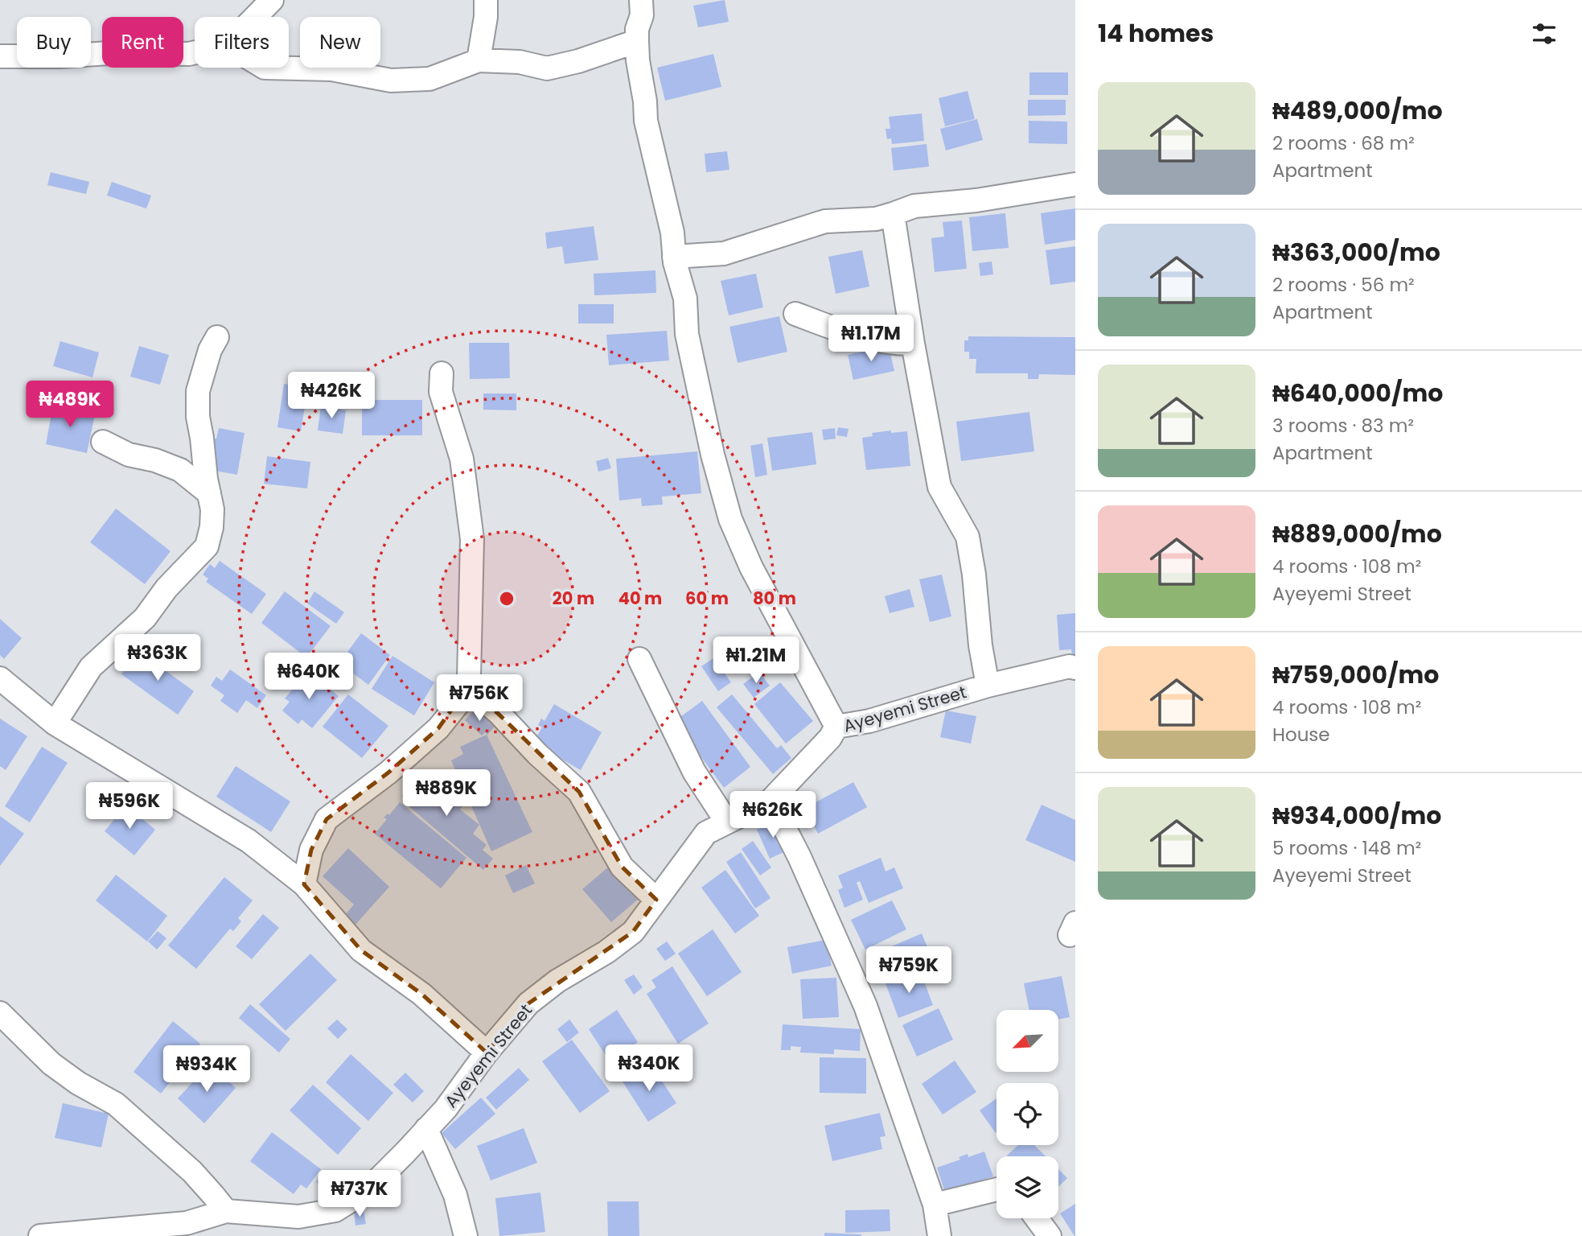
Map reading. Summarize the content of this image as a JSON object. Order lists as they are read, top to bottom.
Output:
{
  "streets": {
    "street": ["Ayeyemi Street"]
  },
  "north": "bottom left",
  "page": {
    "heading": "14 homes",
    "chip": [
      "Buy",
      "Rent",
      "Filters",
      "New"
    ],
    "list": [
      {
        "name": "₦489,000/mo",
        "note": "2 rooms · 68 m² · Apartment"
      },
      {
        "name": "₦363,000/mo",
        "note": "2 rooms · 56 m² · Apartment"
      },
      {
        "name": "₦640,000/mo",
        "note": "3 rooms · 83 m² · Apartment"
      },
      {
        "name": "₦889,000/mo",
        "note": "4 rooms · 108 m² · Ayeyemi Street"
      },
      {
        "name": "₦759,000/mo",
        "note": "4 rooms · 108 m² · House"
      },
      {
        "name": "₦934,000/mo",
        "note": "5 rooms · 148 m² · Ayeyemi Street"
      }
    ],
    "price": [
      "₦1.17M",
      "₦426K",
      "₦489K",
      "₦363K",
      "₦1.21M",
      "₦640K",
      "₦756K",
      "₦889K",
      "₦596K",
      "₦626K",
      "₦759K",
      "₦340K",
      "₦934K",
      "₦737K"
    ]
  },
  "rings": [
    "20 m",
    "40 m",
    "60 m",
    "80 m"
  ]
}
